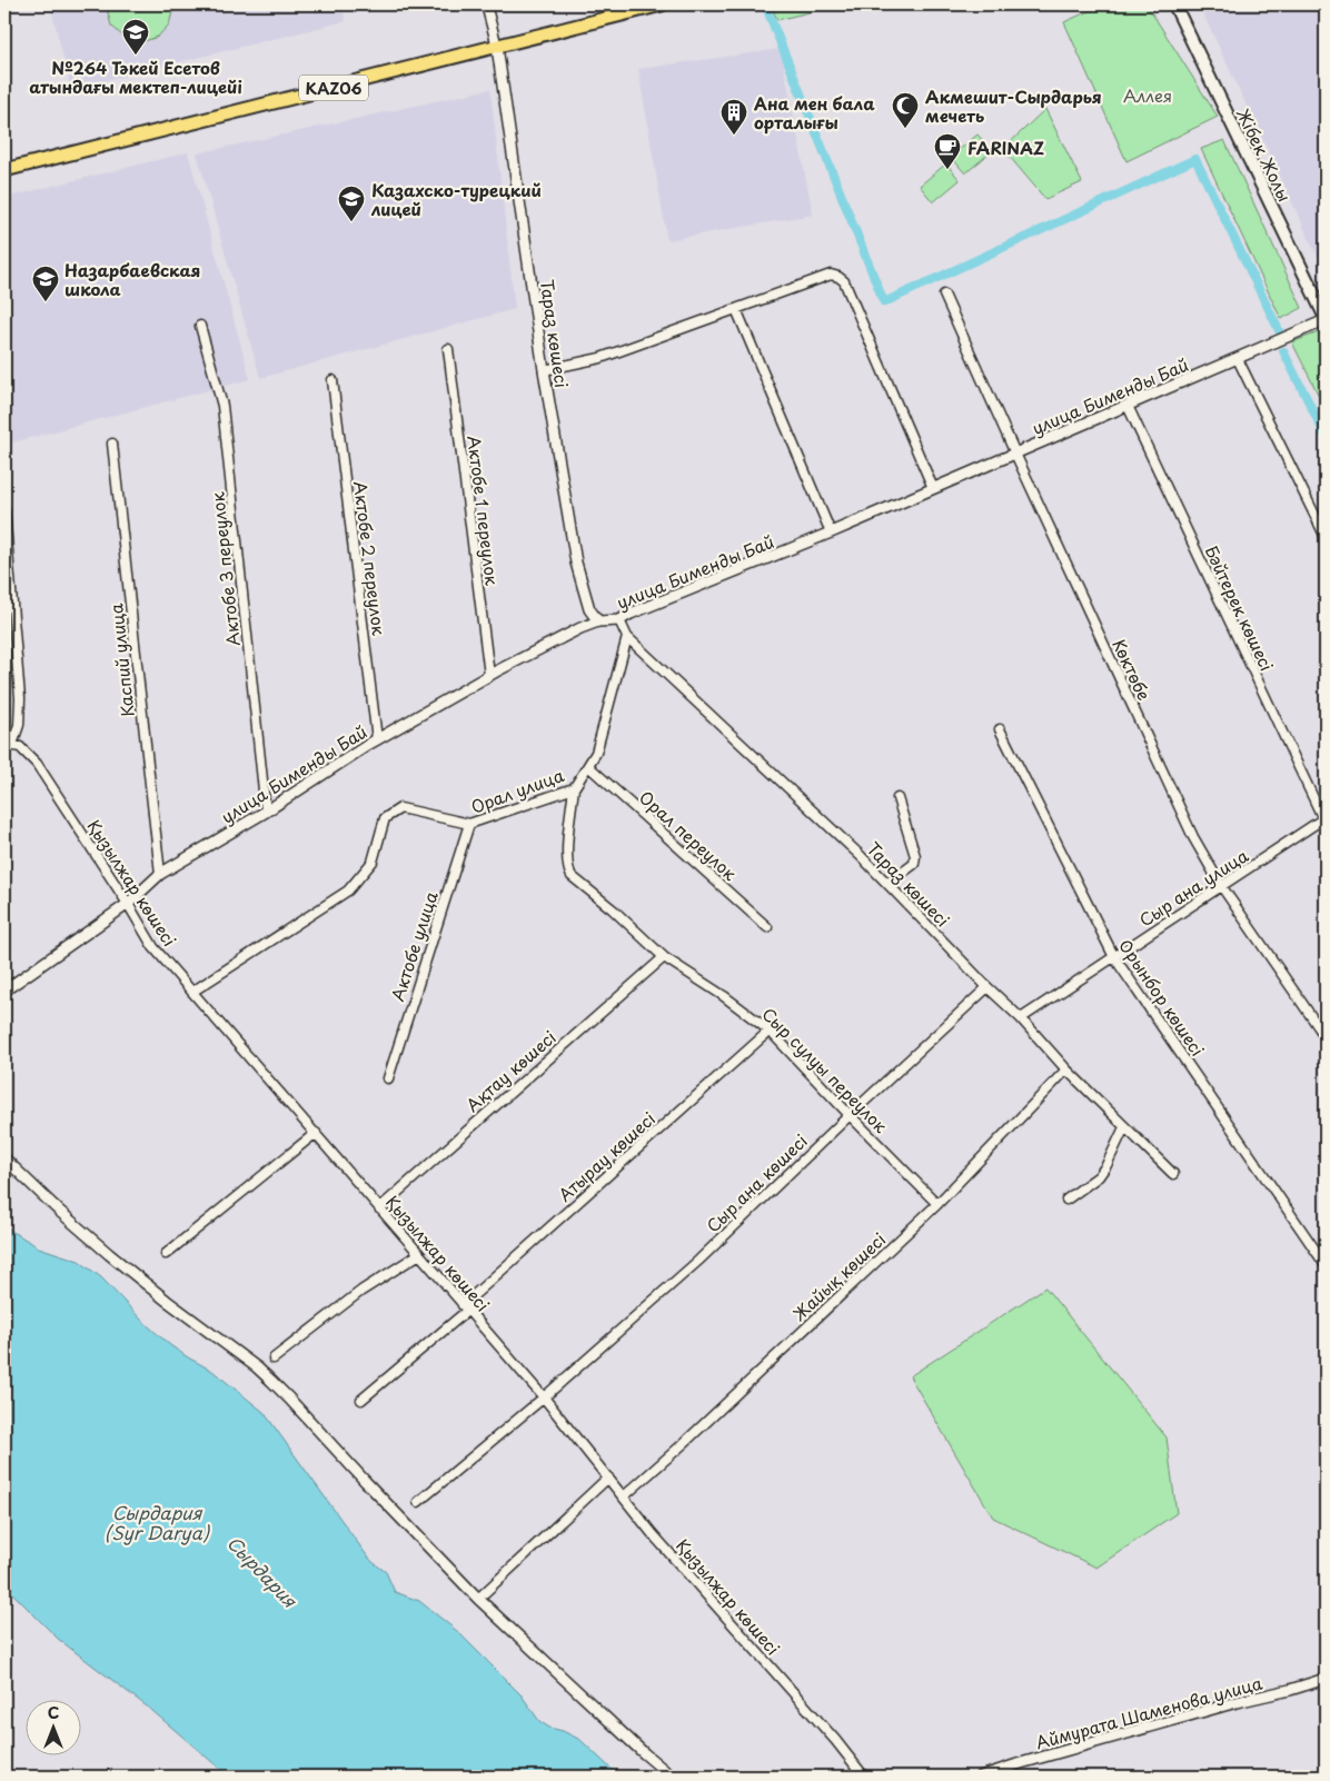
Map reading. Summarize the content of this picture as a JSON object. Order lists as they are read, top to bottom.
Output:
{
  "streets": {
    "main road": ["KAZ06", "Жібек Жолы"],
    "street": [
      "Тараз көшесі",
      "улица Бименды Бай",
      "Актобе 1 переулок",
      "Актобе 2 переулок",
      "Актобе 3 переулок",
      "Бәйтерек көшесі",
      "Каспий улица",
      "Көктөбе",
      "Орал улица",
      "Орал переулок",
      "Қызылжар көшесі",
      "Сыр ана улица",
      "Актобе улица",
      "Орынбор көшесі",
      "Сыр сулуы переулок",
      "Ақтау көшесі",
      "Атырау көшесі",
      "Сыр ана көшесі",
      "Жайық көшесі",
      "Аймурата Шаменова улица"
    ]
  },
  "crossings": [
    ["KAZ06", "Тараз көшесі"],
    ["Жібек Жолы", "улица Бименды Бай"],
    ["Тараз көшесі", "улица Бименды Бай"],
    ["Тараз көшесі", "Орал улица"],
    ["Тараз көшесі", "Сыр ана улица"],
    ["Тараз көшесі", "Сыр ана көшесі"],
    ["Тараз көшесі", "Жайық көшесі"],
    ["улица Бименды Бай", "Актобе 1 переулок"],
    ["улица Бименды Бай", "Актобе 2 переулок"],
    ["улица Бименды Бай", "Актобе 3 переулок"],
    ["улица Бименды Бай", "Бәйтерек көшесі"],
    ["улица Бименды Бай", "Каспий улица"],
    ["улица Бименды Бай", "Көктөбе"],
    ["улица Бименды Бай", "Қызылжар көшесі"],
    ["Бәйтерек көшесі", "Сыр ана улица"],
    ["Көктөбе", "Сыр ана улица"],
    ["Орал улица", "Орал переулок"],
    ["Орал улица", "Қызылжар көшесі"],
    ["Орал улица", "Актобе улица"],
    ["Орал улица", "Сыр сулуы переулок"],
    ["Қызылжар көшесі", "Ақтау көшесі"],
    ["Қызылжар көшесі", "Атырау көшесі"],
    ["Қызылжар көшесі", "Сыр ана көшесі"],
    ["Қызылжар көшесі", "Жайық көшесі"],
    ["Сыр ана улица", "Орынбор көшесі"],
    ["Сыр сулуы переулок", "Ақтау көшесі"],
    ["Сыр сулуы переулок", "Атырау көшесі"],
    ["Сыр сулуы переулок", "Сыр ана көшесі"],
    ["Сыр сулуы переулок", "Жайық көшесі"]
  ],
  "water": ["Сырдария (Syr Darya)", "Сырдария"],
  "parks": ["Аллея"],
  "places": {
    "school or university": ["№264 Тәкей Есетов атындағы мектеп-лицейі", "Казахско-турецкий лицей", "Назарбаевская школа"],
    "mosque": ["Акмешит-Сырдарья мечеть"],
    "building": ["Ана мен бала орталығы"],
    "cafe": ["FARINAZ"]
  },
  "north": "top"
}
